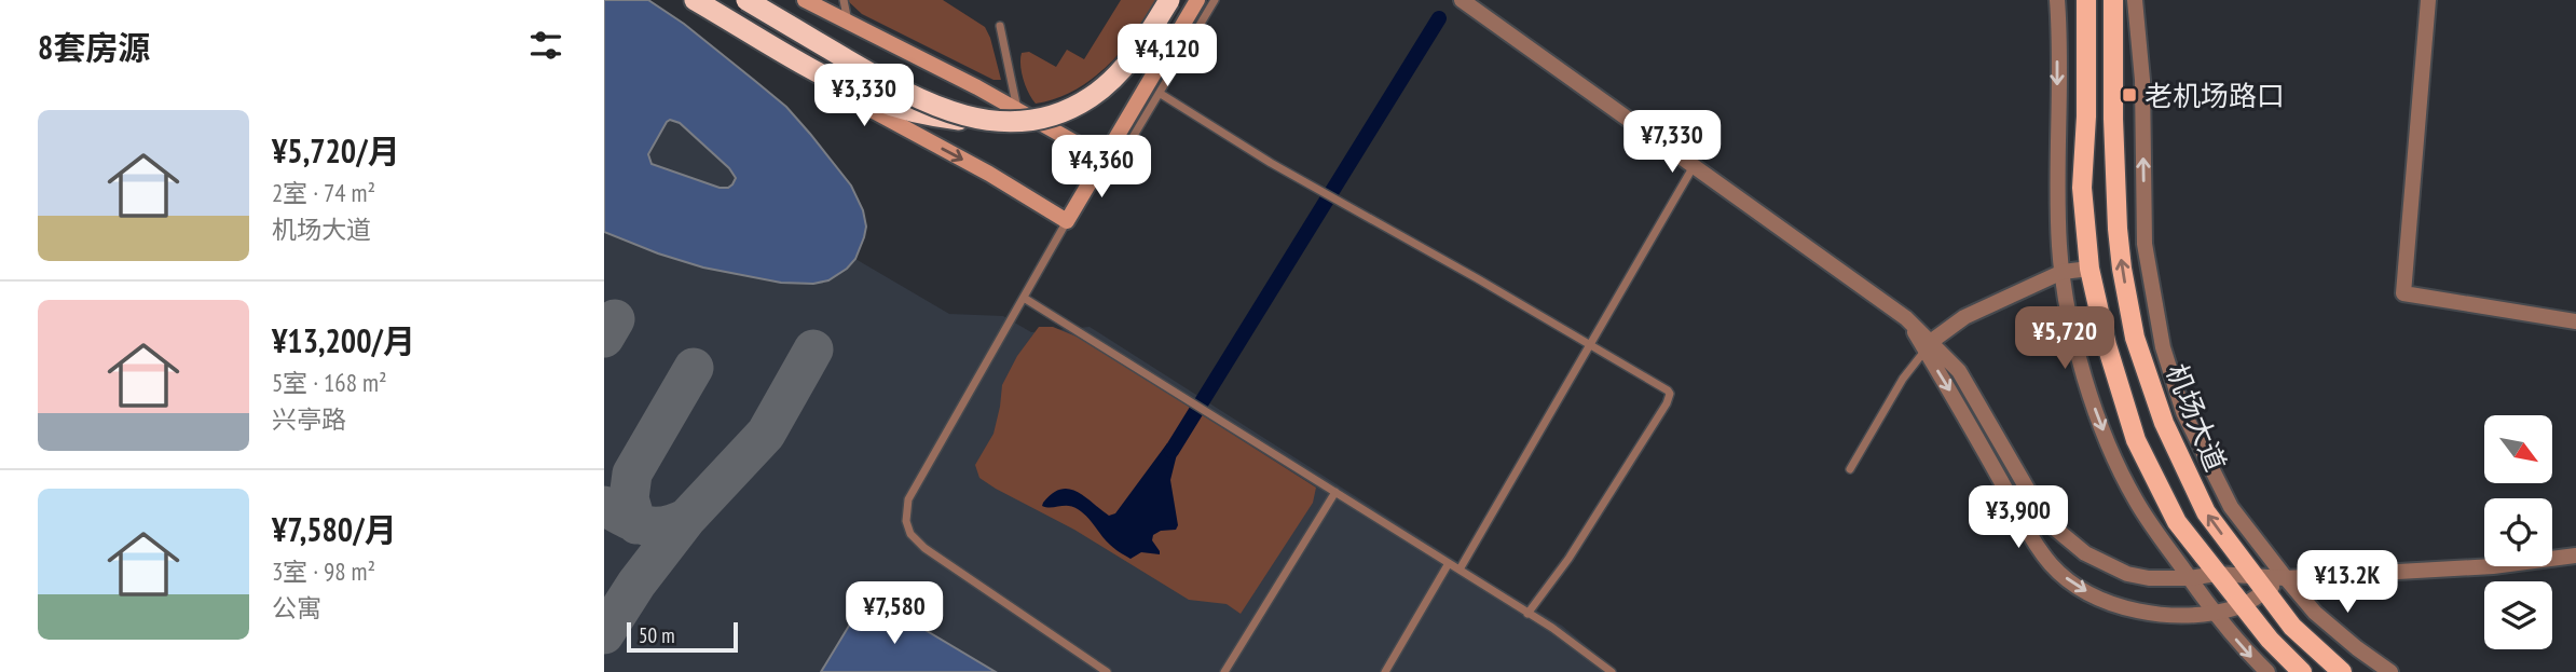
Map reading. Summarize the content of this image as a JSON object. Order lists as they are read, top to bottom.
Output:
{
  "streets": {
    "main road": ["机场大道"]
  },
  "places": {
    "transit": ["老机场路口"]
  },
  "scale_bar": "50 m",
  "north": "bottom right",
  "page": {
    "heading": "8套房源",
    "price": [
      "¥4,120",
      "¥3,330",
      "¥7,330",
      "¥4,360",
      "¥5,720",
      "¥3,900",
      "¥13.2K",
      "¥7,580"
    ],
    "list": [
      {
        "name": "¥5,720/月",
        "note": "2室 · 74 m² · 机场大道"
      },
      {
        "name": "¥13,200/月",
        "note": "5室 · 168 m² · 兴亭路"
      },
      {
        "name": "¥7,580/月",
        "note": "3室 · 98 m² · 公寓"
      }
    ],
    "scale": "50 m"
  }
}
